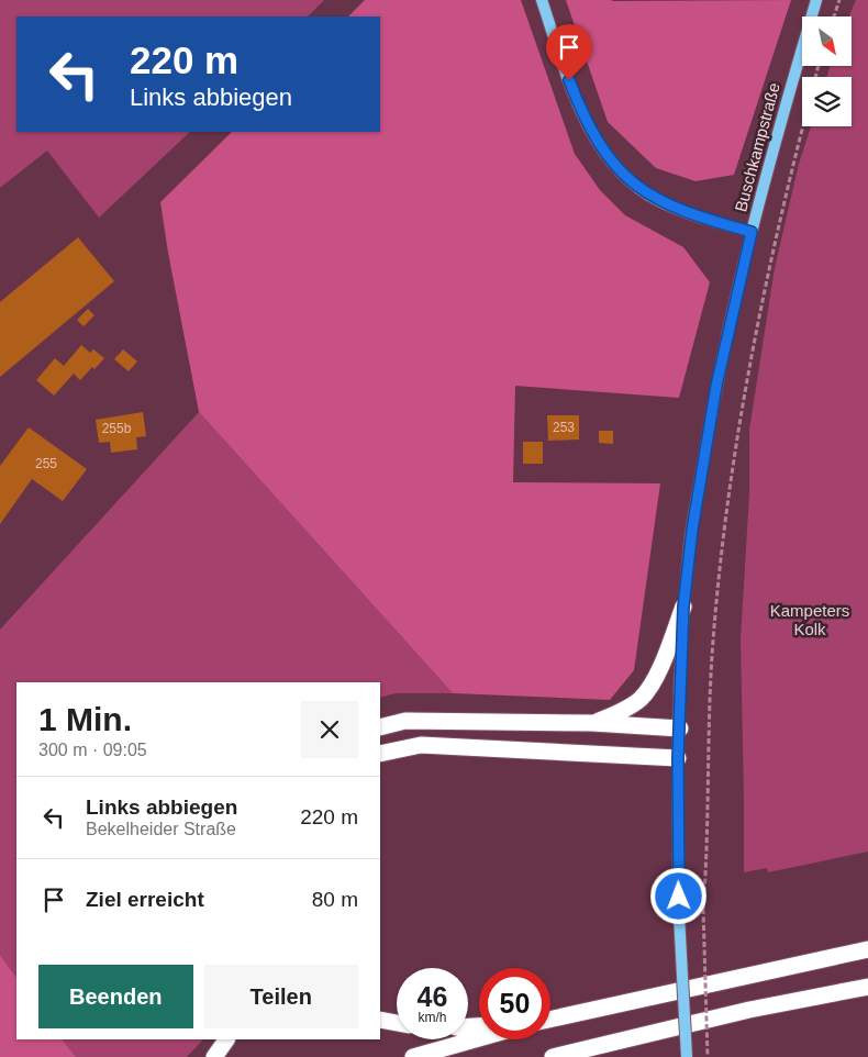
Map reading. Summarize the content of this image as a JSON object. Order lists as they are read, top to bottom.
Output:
{
  "streets": {
    "main road": ["Buschkampstraße"]
  },
  "parks": ["Kampeters Kolk"],
  "house_numbers": ["253", "255b", "255"],
  "north": "bottom right",
  "page": {
    "turn": ["220 m", "Links abbiegen"],
    "heading": ["1 Min.", "300 m · 09:05"],
    "list": [
      {
        "name": "Links abbiegen",
        "note": "Bekelheider Straße",
        "value": "220 m"
      },
      {
        "name": "Ziel erreicht",
        "value": "80 m"
      }
    ],
    "buttons": ["Beenden", "Teilen"],
    "speed": "46 km/h",
    "limit": "50"
  }
}
